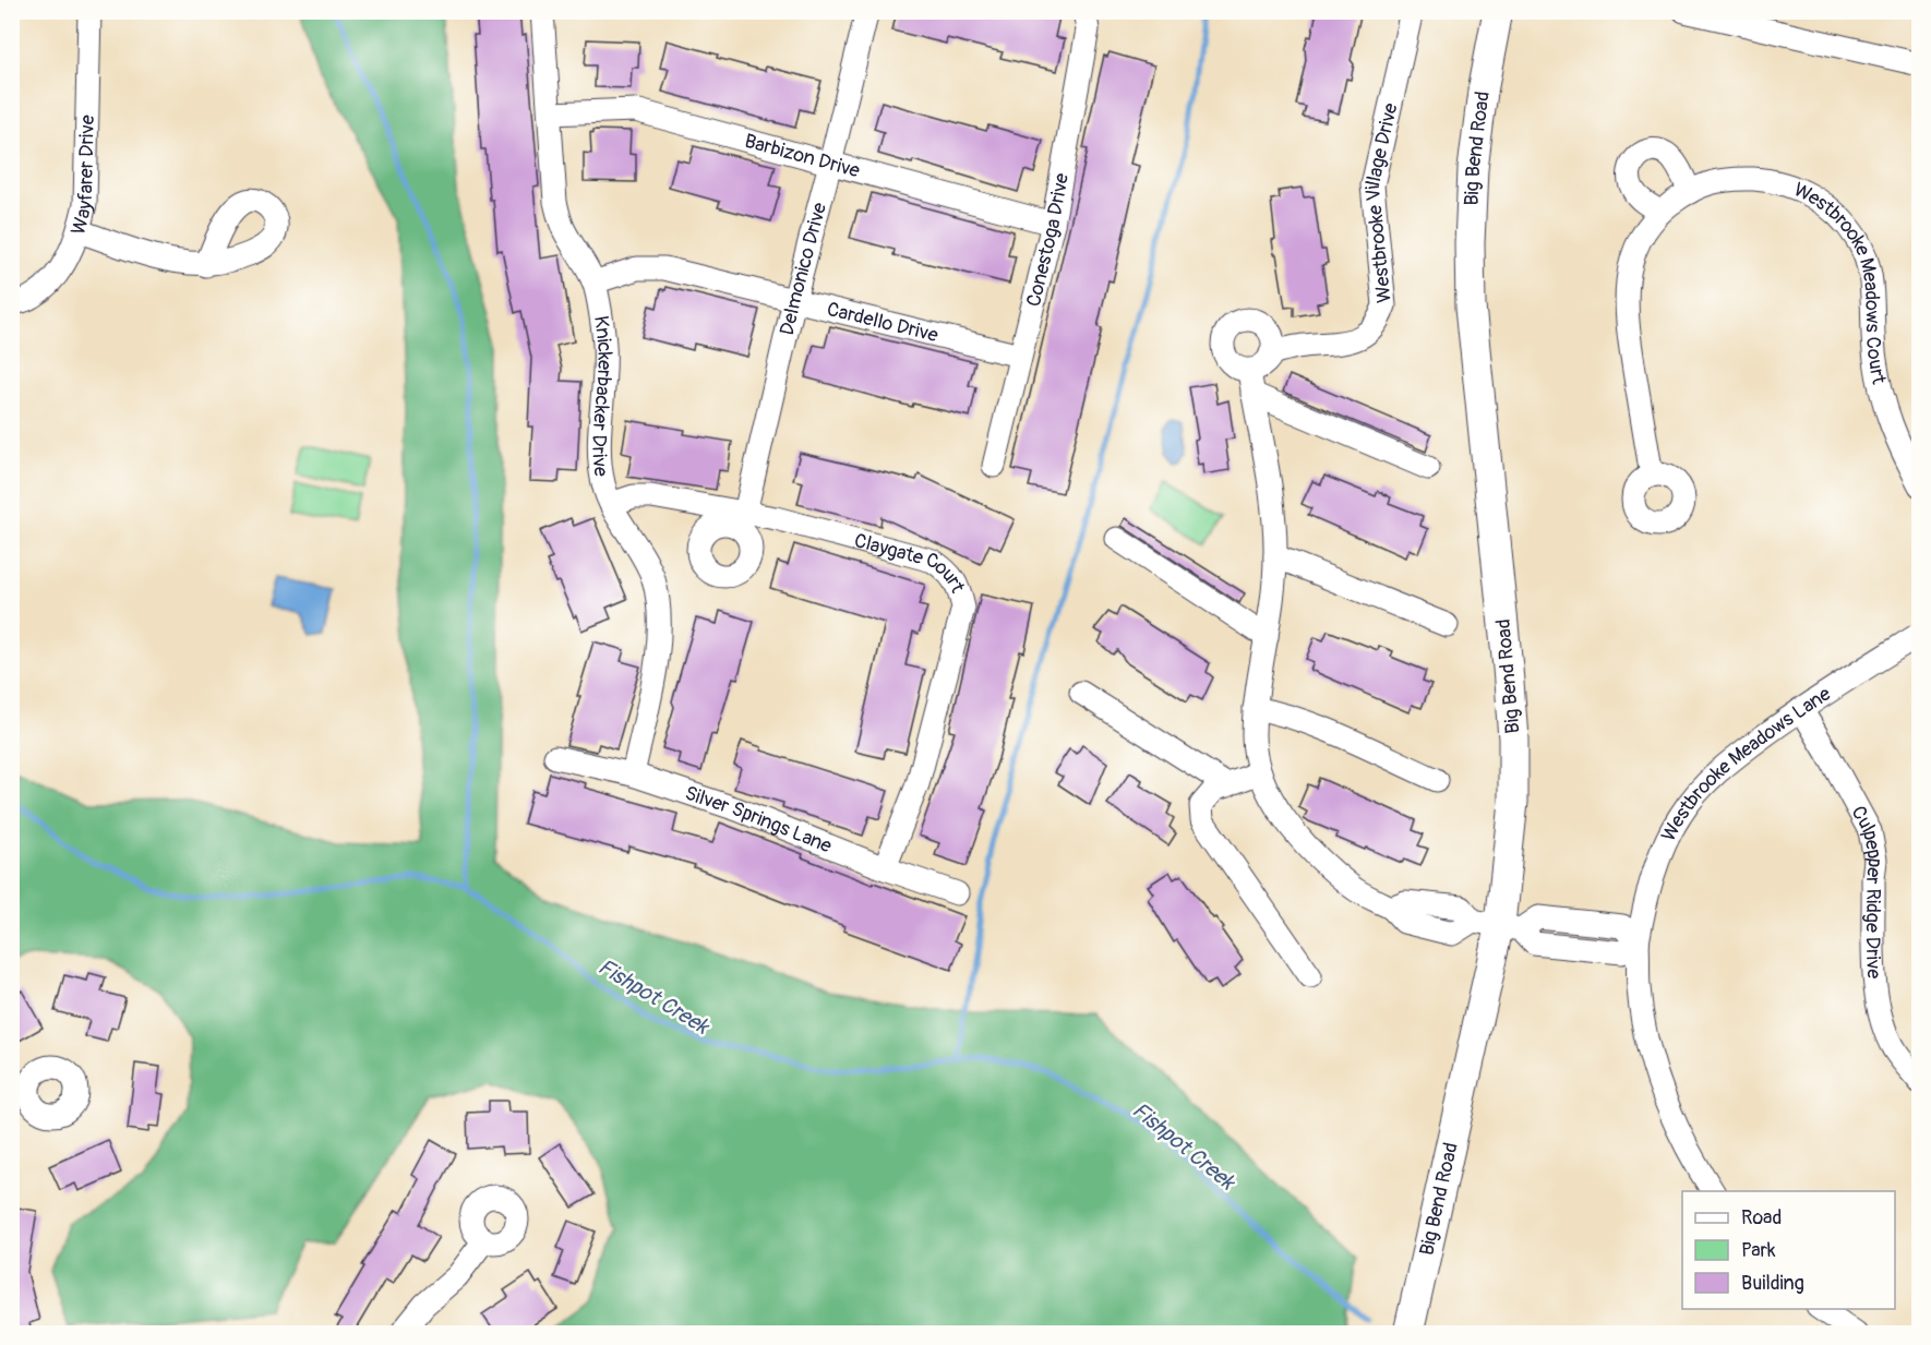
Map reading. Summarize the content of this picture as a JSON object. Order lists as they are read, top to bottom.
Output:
{
  "streets": {
    "main road": ["Big Bend Road"],
    "street": [
      "Barbizon Drive",
      "Wayfarer Drive",
      "Westbrooke Village Drive",
      "Conestoga Drive",
      "Delmonico Drive",
      "Westbrooke Meadows Court",
      "Cardello Drive",
      "Knickerbacker Drive",
      "Claygate Court",
      "Westbrooke Meadows Lane",
      "Silver Springs Lane",
      "Culpepper Ridge Drive"
    ]
  },
  "crossings": [
    ["Barbizon Drive", "Conestoga Drive"],
    ["Barbizon Drive", "Delmonico Drive"],
    ["Barbizon Drive", "Knickerbacker Drive"],
    ["Conestoga Drive", "Cardello Drive"],
    ["Delmonico Drive", "Cardello Drive"],
    ["Delmonico Drive", "Claygate Court"],
    ["Cardello Drive", "Knickerbacker Drive"],
    ["Knickerbacker Drive", "Claygate Court"],
    ["Knickerbacker Drive", "Silver Springs Lane"],
    ["Claygate Court", "Silver Springs Lane"],
    ["Westbrooke Meadows Lane", "Culpepper Ridge Drive"]
  ],
  "water": ["Fishpot Creek"],
  "legend": ["Road", "Park", "Building"]
}
